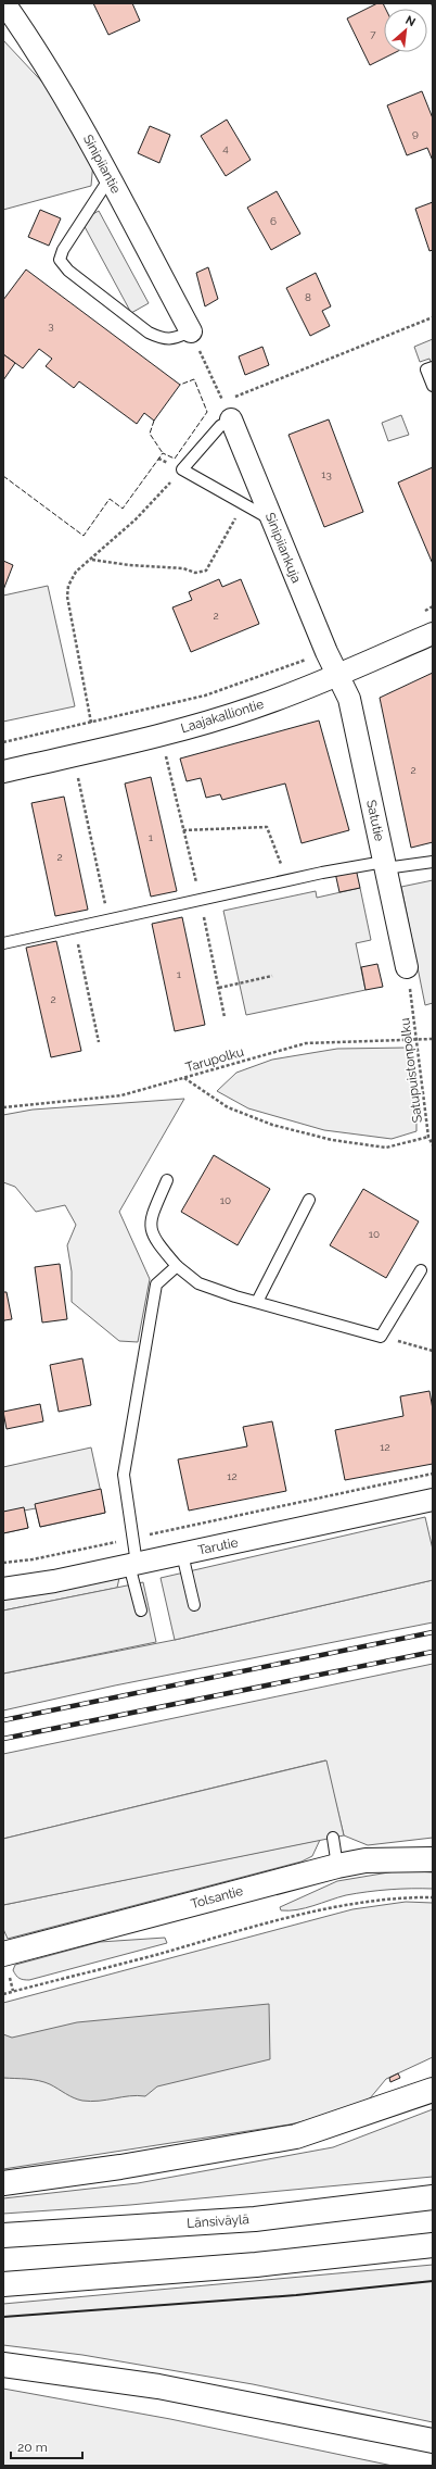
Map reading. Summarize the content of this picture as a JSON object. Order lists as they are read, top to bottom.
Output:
{
  "streets": {
    "main road": ["Tolsantie", "Länsiväylä"],
    "street": [
      "Sinipiiantie",
      "Sinipiiankuja",
      "Laajakalliontie",
      "Satutie",
      "Tarutie"
    ],
    "path": ["Tarupolku", "Satupuistonpolku"]
  },
  "crossings": [
    ["Sinipiiankuja", "Laajakalliontie"],
    ["Sinipiiankuja", "Satutie"],
    ["Laajakalliontie", "Satutie"],
    ["Satutie", "Satupuistonpolku"],
    ["Tarupolku", "Satupuistonpolku"]
  ],
  "house_numbers": [
    "7",
    "9",
    "4",
    "6",
    "8",
    "3",
    "13",
    "2",
    "2",
    "1",
    "2",
    "1",
    "2",
    "10",
    "10",
    "12",
    "12"
  ],
  "scale_bar": "20 m",
  "north": "top right"
}
